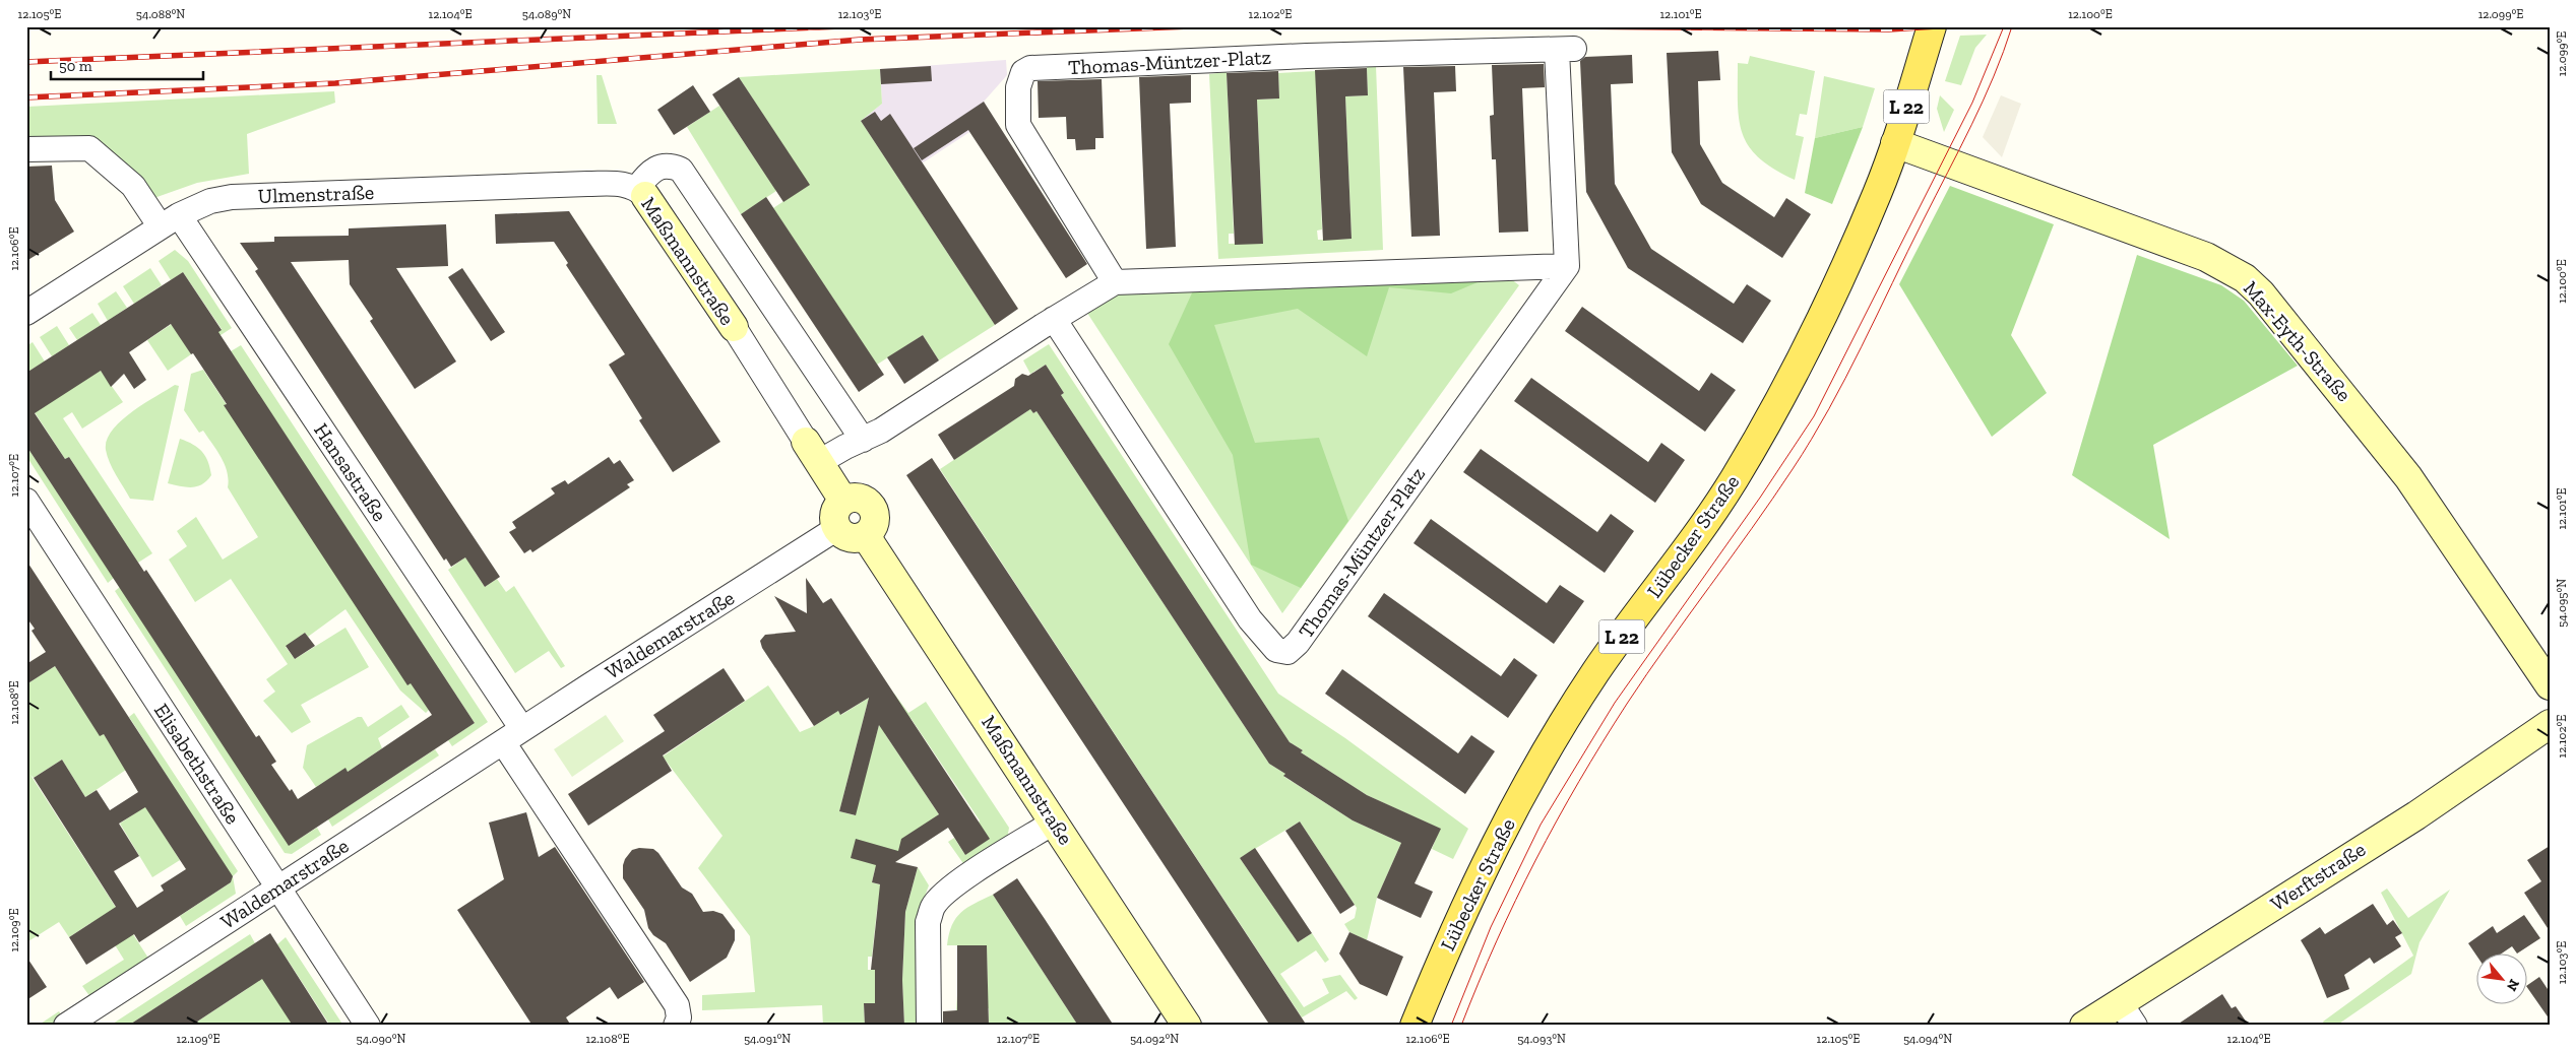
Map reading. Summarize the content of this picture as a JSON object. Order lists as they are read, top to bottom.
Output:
{
  "streets": {
    "main road": ["L 22", "Lübecker Straße"],
    "street": [
      "Thomas-Müntzer-Platz",
      "Ulmenstraße",
      "Maßmannstraße",
      "Max-Eyth-Straße",
      "Hansastraße",
      "Waldemarstraße",
      "Elisabethstraße",
      "Werftstraße"
    ]
  },
  "crossings": [
    ["Ulmenstraße", "Maßmannstraße"],
    ["Ulmenstraße", "Hansastraße"],
    ["Maßmannstraße", "Waldemarstraße"],
    ["Max-Eyth-Straße", "Lübecker Straße"],
    ["Hansastraße", "Waldemarstraße"],
    ["Waldemarstraße", "Elisabethstraße"]
  ],
  "scale_bar": "50 m",
  "north": "bottom right",
  "coordinates": [
    "12.105°E",
    "54.088°N",
    "12.104°E",
    "54.089°N",
    "12.103°E",
    "12.102°E",
    "12.101°E",
    "12.100°E",
    "12.099°E",
    "12.106°E",
    "12.107°E",
    "54.095°N",
    "12.108°E",
    "12.109°E",
    "54.090°N",
    "54.091°N",
    "54.092°N",
    "54.093°N",
    "54.094°N"
  ]
}
